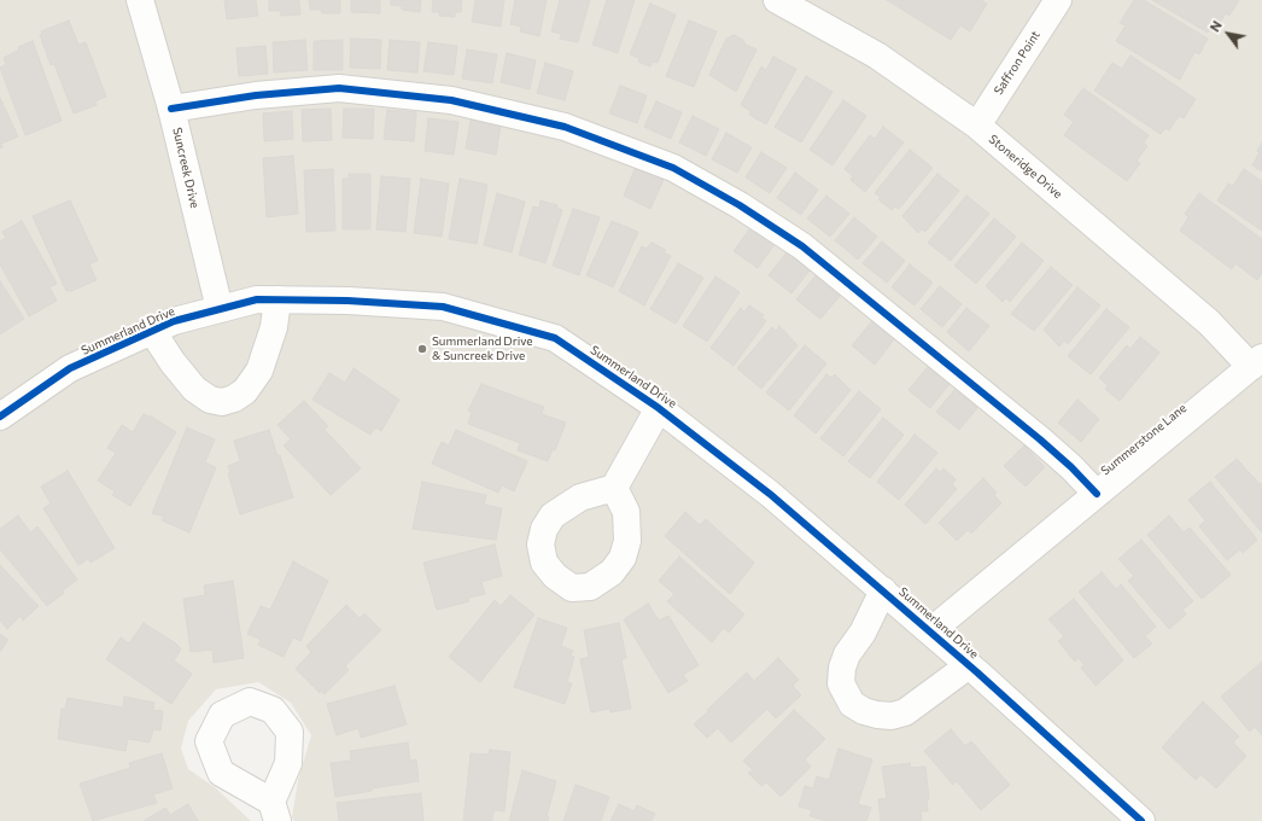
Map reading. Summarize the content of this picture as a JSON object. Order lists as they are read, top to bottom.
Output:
{
  "streets": {
    "street": [
      "Saffron Point",
      "Stoneridge Drive",
      "Suncreek Drive",
      "Summerland Drive",
      "Summerstone Lane"
    ]
  },
  "crossings": [
    ["Saffron Point", "Stoneridge Drive"],
    ["Stoneridge Drive", "Summerstone Lane"],
    ["Suncreek Drive", "Summerland Drive"],
    ["Summerland Drive", "Summerstone Lane"]
  ],
  "places": ["Summerland Drive & Suncreek Drive"],
  "north": "top left"
}
